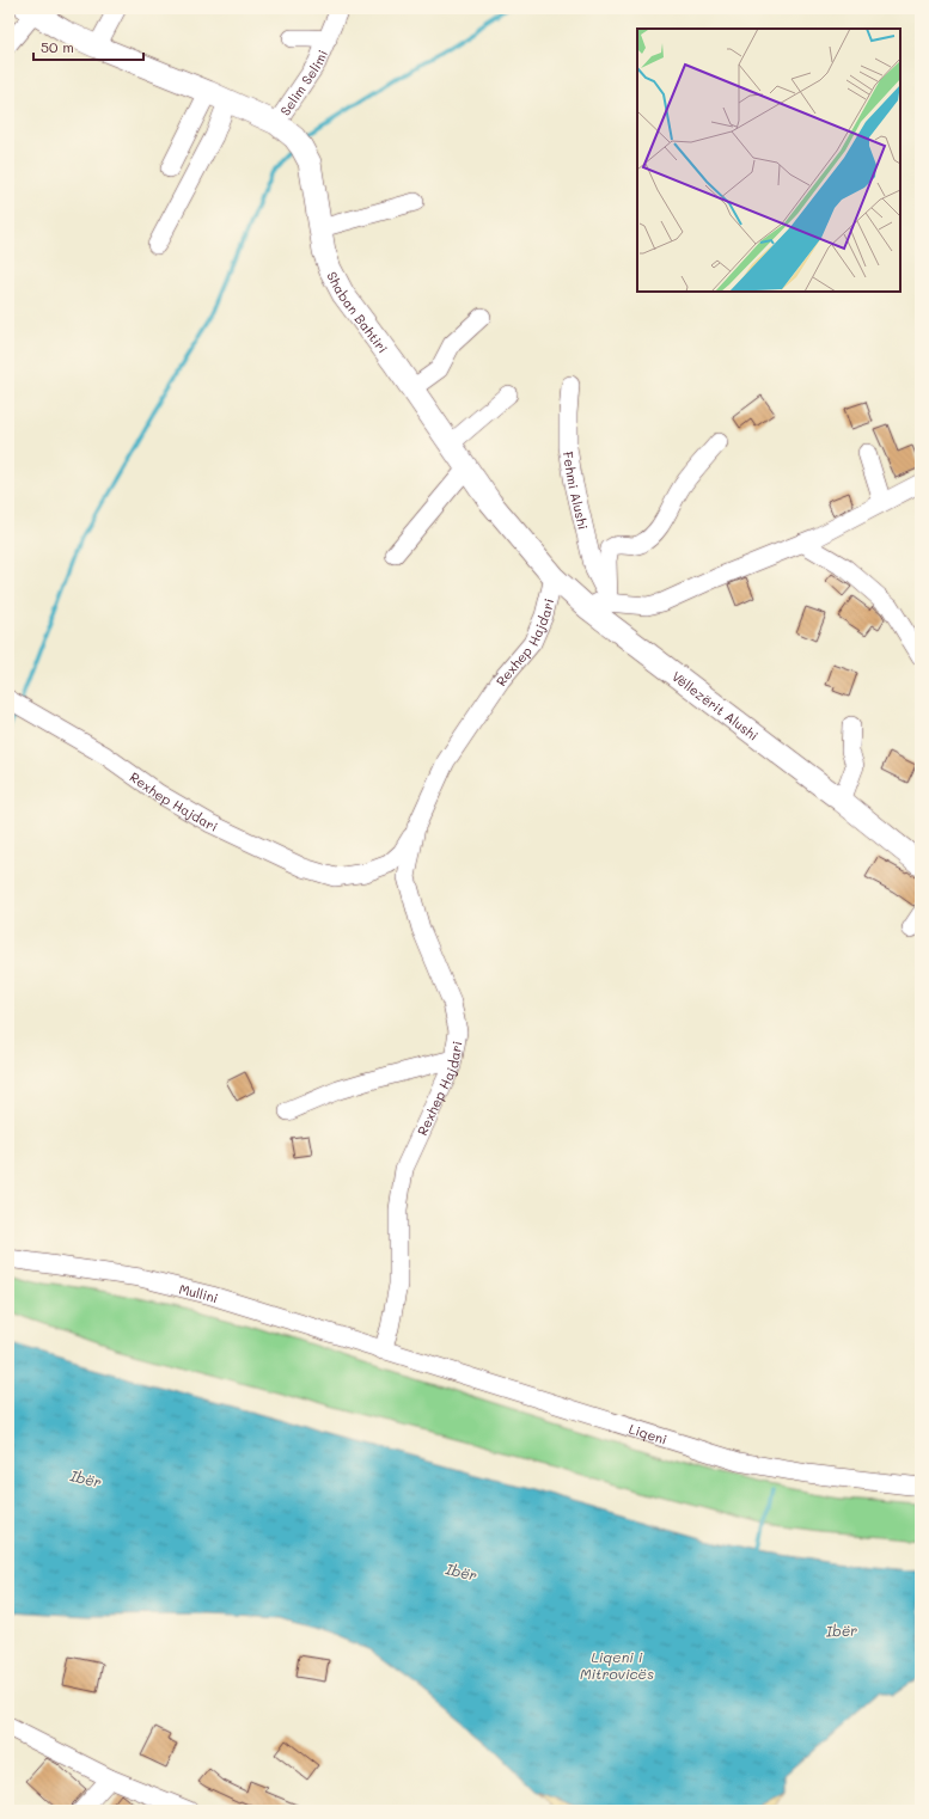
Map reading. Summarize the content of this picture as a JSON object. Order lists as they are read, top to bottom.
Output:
{
  "streets": {
    "main road": ["Shaban Bahtiri", "Vëllezërit Alushi"],
    "street": [
      "Selim Selimi",
      "Fehmi Alushi",
      "Rexhep Hajdari",
      "Mullini",
      "Liqeni"
    ]
  },
  "crossings": [
    ["Selim Selimi", "Shaban Bahtiri"],
    ["Shaban Bahtiri", "Fehmi Alushi"],
    ["Shaban Bahtiri", "Rexhep Hajdari"],
    ["Shaban Bahtiri", "Vëllezërit Alushi"],
    ["Fehmi Alushi", "Vëllezërit Alushi"],
    ["Rexhep Hajdari", "Mullini"],
    ["Rexhep Hajdari", "Liqeni"],
    ["Mullini", "Liqeni"]
  ],
  "water": ["Ibër", "Liqeni i Mitrovicës"],
  "scale_bar": "50 m"
}
